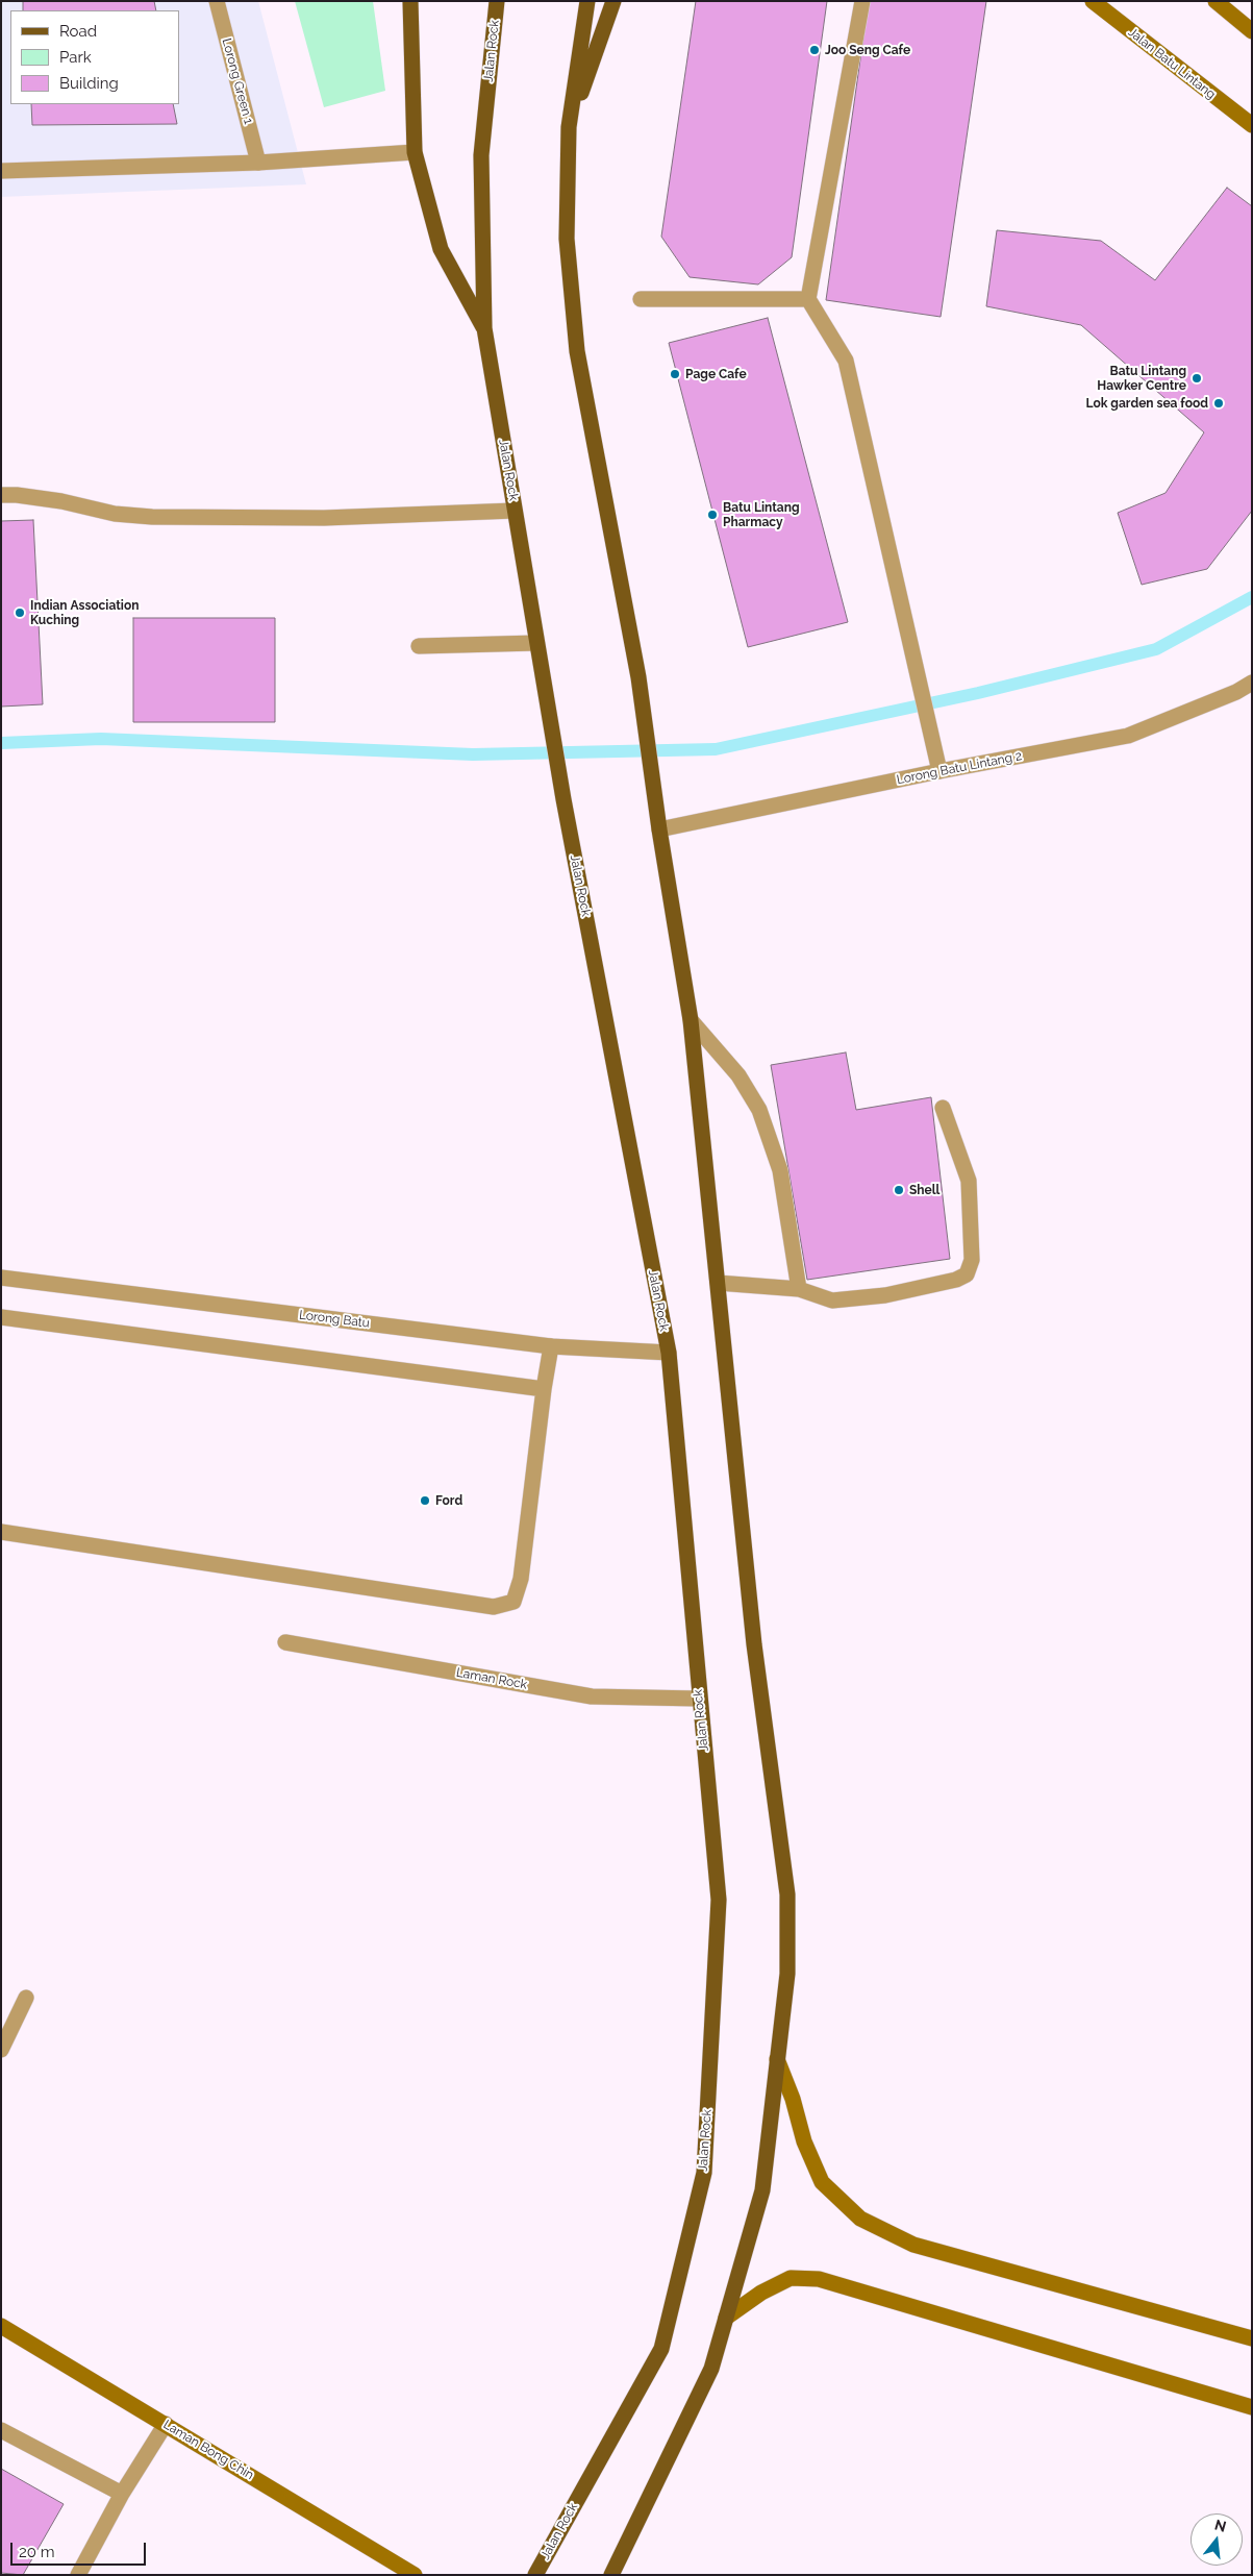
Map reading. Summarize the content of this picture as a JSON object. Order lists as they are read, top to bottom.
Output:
{
  "streets": {
    "main road": ["Jalan Rock"],
    "street": [
      "Jalan Batu Lintang",
      "Lorong Green 1",
      "Lorong Batu Lintang 2",
      "Lorong Batu",
      "Laman Rock",
      "Laman Bong Chin"
    ]
  },
  "crossings": [
    ["Jalan Rock", "Lorong Batu"],
    ["Jalan Rock", "Laman Rock"]
  ],
  "places": [
    "Joo Seng Cafe",
    "Page Cafe",
    "Batu Lintang Hawker Centre",
    "Lok garden sea food",
    "Batu Lintang Pharmacy",
    "Indian Association Kuching",
    "Shell",
    "Ford"
  ],
  "legend": ["Road", "Park", "Building"],
  "scale_bar": "20 m",
  "north": "top"
}
